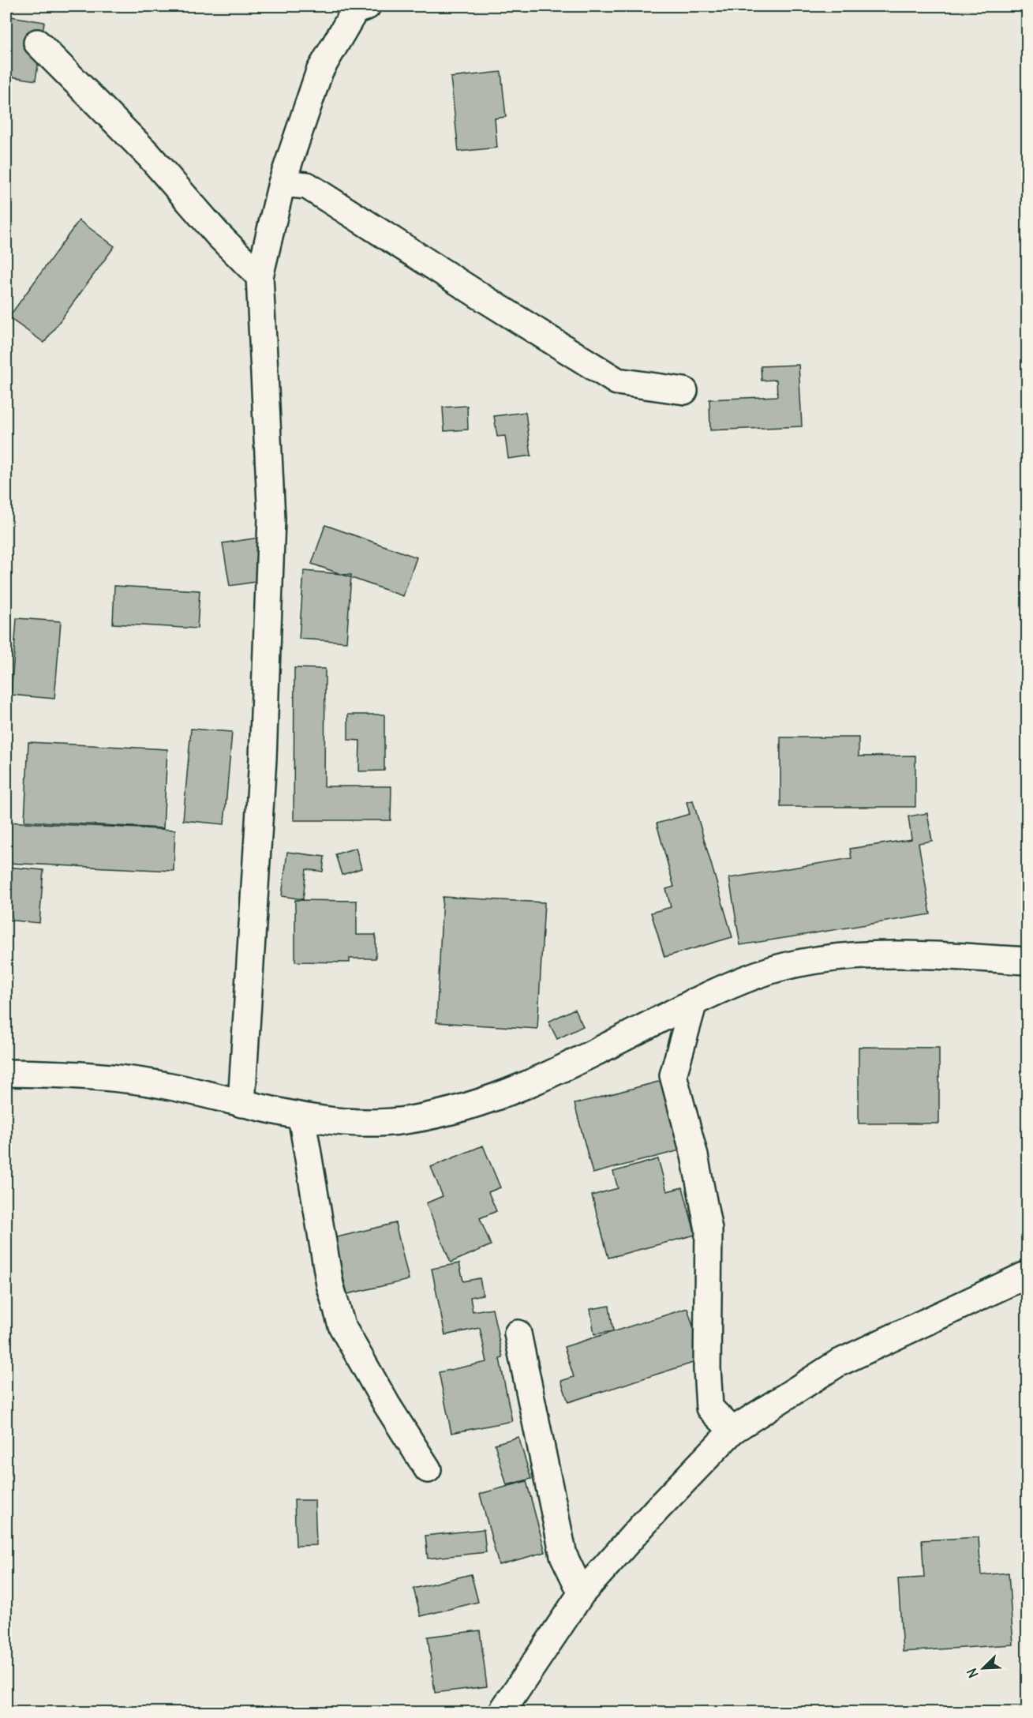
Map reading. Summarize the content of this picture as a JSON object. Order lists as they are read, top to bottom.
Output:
{
  "north": "bottom left"
}
